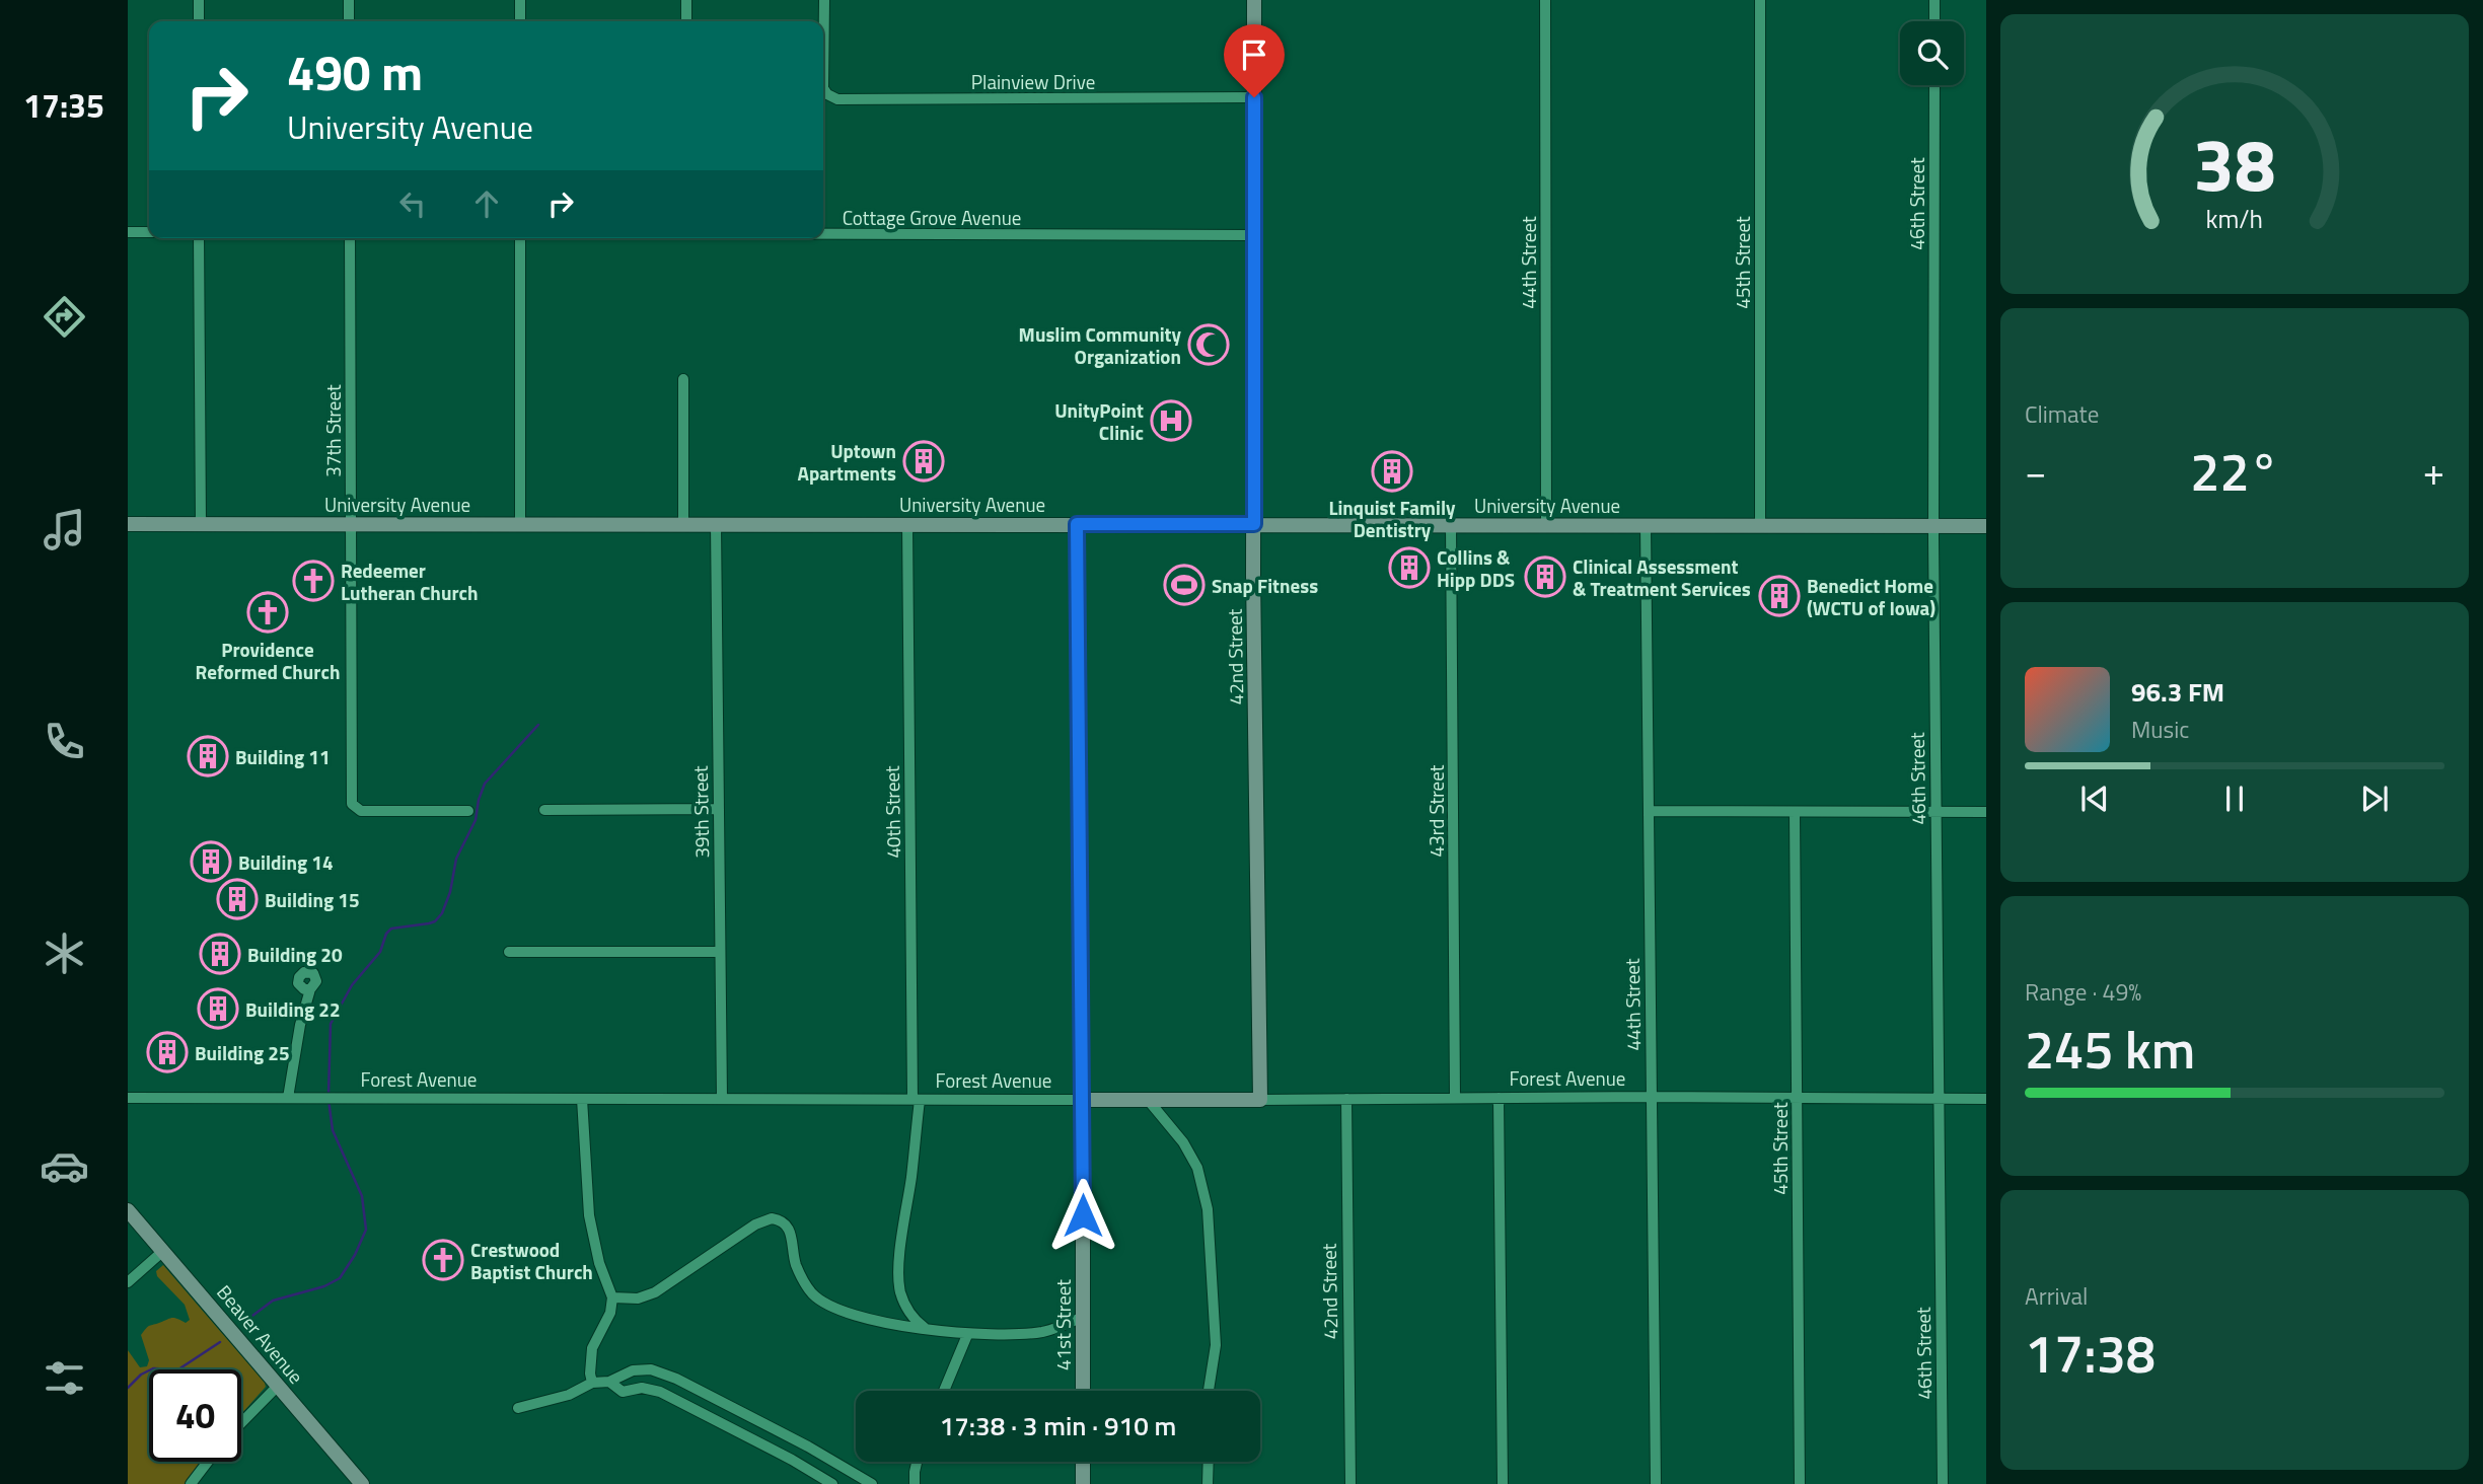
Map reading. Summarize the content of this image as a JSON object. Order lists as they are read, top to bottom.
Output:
{
  "streets": {
    "main road": [
      "University Avenue",
      "42nd Street",
      "Forest Avenue",
      "41st Street",
      "Beaver Avenue"
    ],
    "street": [
      "Plainview Drive",
      "46th Street",
      "Cottage Grove Avenue",
      "44th Street",
      "45th Street",
      "37th Street",
      "43rd Street",
      "39th Street",
      "40th Street"
    ]
  },
  "crossings": [
    ["Plainview Drive", "42nd Street"],
    ["46th Street", "University Avenue"],
    ["46th Street", "Forest Avenue"],
    ["Cottage Grove Avenue", "42nd Street"],
    ["44th Street", "University Avenue"],
    ["44th Street", "Forest Avenue"],
    ["45th Street", "University Avenue"],
    ["45th Street", "Forest Avenue"],
    ["37th Street", "University Avenue"],
    ["University Avenue", "42nd Street"],
    ["University Avenue", "43rd Street"],
    ["University Avenue", "39th Street"],
    ["University Avenue", "40th Street"],
    ["University Avenue", "41st Street"],
    ["42nd Street", "Forest Avenue"],
    ["43rd Street", "Forest Avenue"],
    ["39th Street", "Forest Avenue"],
    ["40th Street", "Forest Avenue"],
    ["Forest Avenue", "41st Street"]
  ],
  "places": {
    "mosque": ["Muslim Community Organization"],
    "hospital": ["UnityPoint Clinic"],
    "building": [
      "Uptown Apartments",
      "Linquist Family Dentistry",
      "Collins & Hipp DDS",
      "Clinical Assessment & Treatment Services",
      "Benedict Home (WCTU of Iowa)",
      "Building 11",
      "Building 14",
      "Building 15",
      "Building 20",
      "Building 22",
      "Building 25"
    ],
    "church": ["Redeemer Lutheran Church", "Providence Reformed Church", "Crestwood Baptist Church"],
    "sports": ["Snap Fitness"]
  },
  "page": {
    "tabs": "17:35",
    "turn": ["490 m", "University Avenue"],
    "tile": [
      "Climate",
      ["Range · 49%", "245 km"],
      ["Arrival", "17:38"]
    ],
    "heat": ["−", "22°", "+"],
    "song": ["96.3 FM", "Music"],
    "limit": "40",
    "trip": "17:38 · 3 min · 910 m",
    "gauge": ["38", "km/h"]
  }
}
